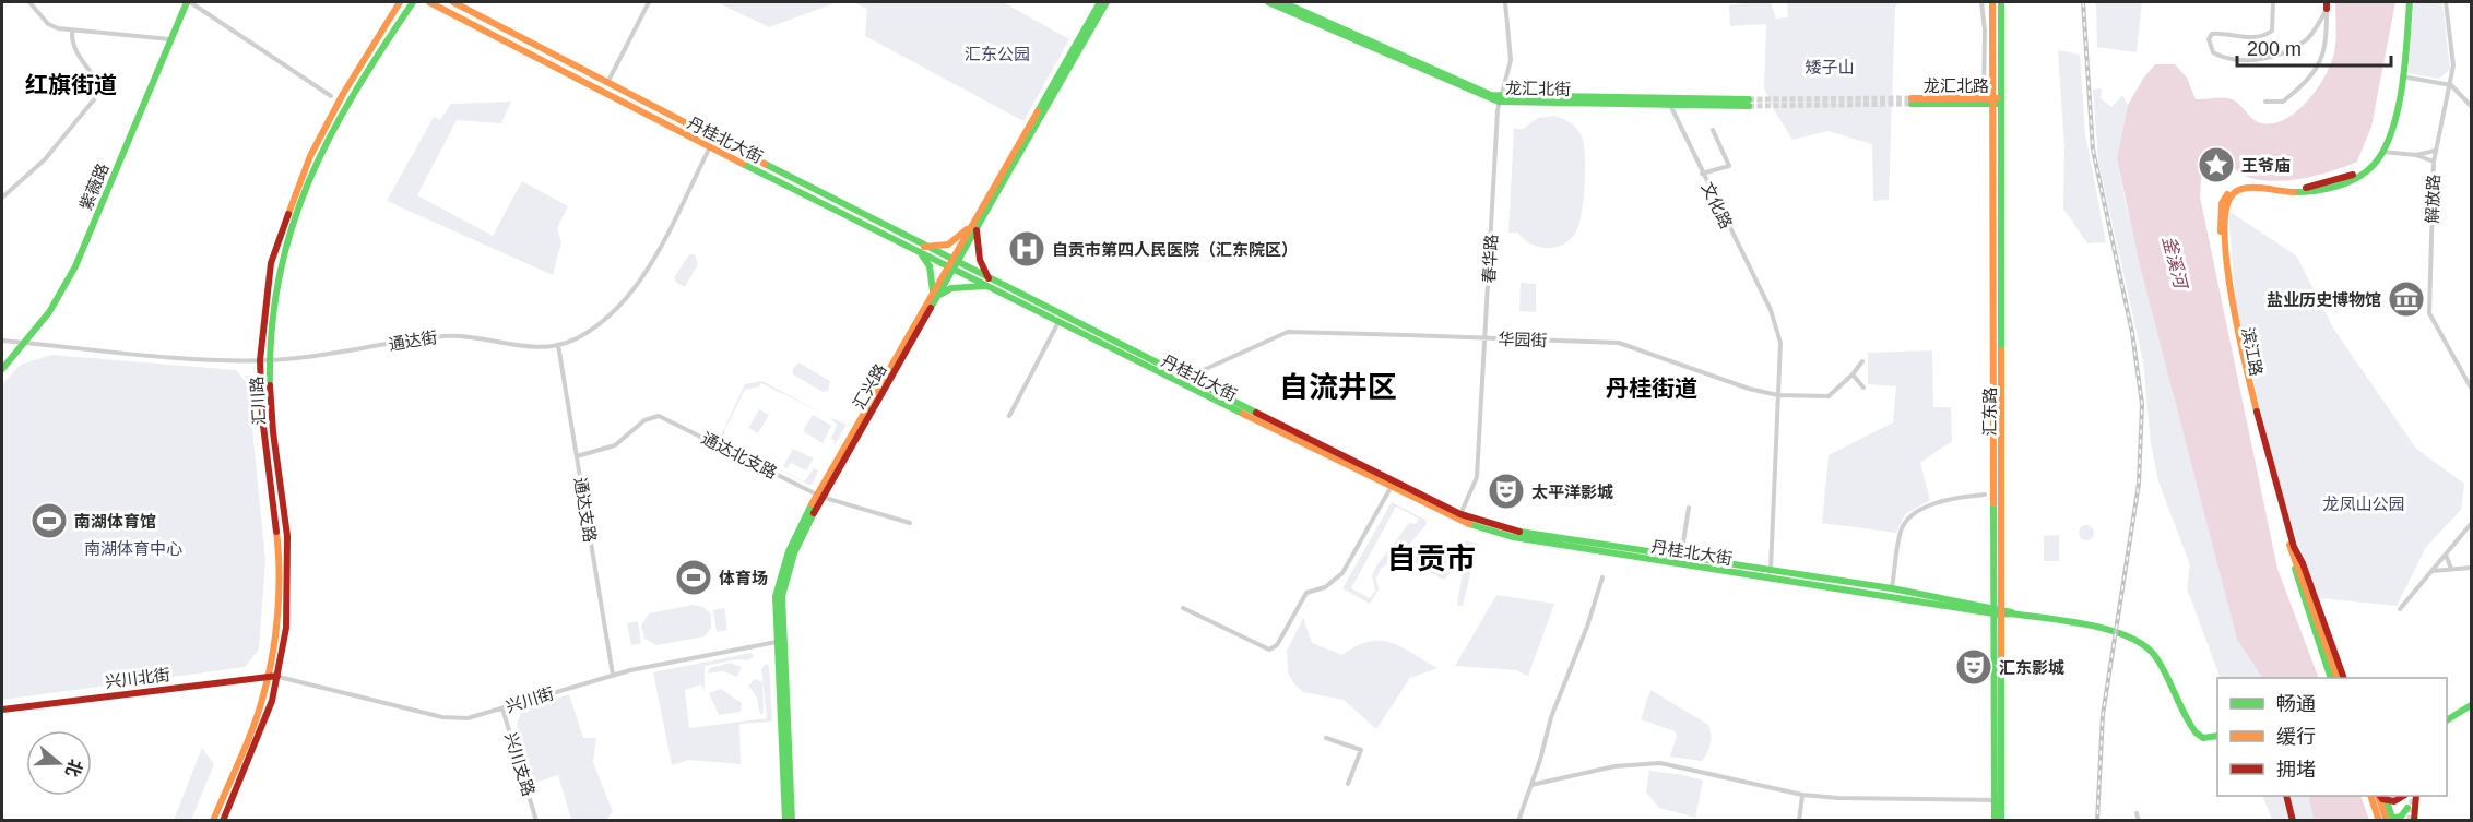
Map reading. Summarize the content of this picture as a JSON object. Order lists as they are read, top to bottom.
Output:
{
  "streets": {
    "main road": [
      "龙汇北路",
      "龙汇北街",
      "丹桂北大街",
      "紫薇路",
      "滨江路",
      "汇兴路",
      "汇川路",
      "汇东路",
      "兴川北街"
    ],
    "street": [
      "解放路",
      "文化路",
      "春华路",
      "华园街",
      "通达街",
      "通达北支路",
      "通达支路",
      "兴川街",
      "兴川支路"
    ]
  },
  "crossings": [
    ["龙汇北路", "汇东路"],
    ["龙汇北街", "文化路"],
    ["龙汇北街", "春华路"],
    ["丹桂北大街", "春华路"],
    ["丹桂北大街", "华园街"],
    ["丹桂北大街", "通达街"],
    ["丹桂北大街", "汇兴路"],
    ["丹桂北大街", "汇东路"],
    ["紫薇路", "通达街"],
    ["文化路", "华园街"],
    ["春华路", "华园街"],
    ["通达街", "汇川路"],
    ["通达街", "通达支路"],
    ["汇兴路", "通达北支路"],
    ["汇兴路", "兴川街"],
    ["汇川路", "兴川北街"],
    ["汇川路", "兴川街"],
    ["通达北支路", "通达支路"],
    ["通达支路", "兴川街"],
    ["兴川北街", "兴川街"],
    ["兴川街", "兴川支路"]
  ],
  "districts": [
    "红旗街道",
    "自流井区",
    "丹桂街道",
    "自贡市"
  ],
  "water": ["釜溪河"],
  "parks": [
    "汇东公园",
    "矮子山",
    "龙凤山公园",
    "南湖体育中心"
  ],
  "places": {
    "place": ["王爷庙"],
    "hospital": ["自贡市第四人民医院（汇东院区）"],
    "museum": ["盐业历史博物馆"],
    "theatre": ["太平洋影城", "汇东影城"],
    "sports": ["南湖体育馆", "体育场"]
  },
  "legend": ["畅通", "缓行", "拥堵"],
  "scale_bar": "200 m",
  "north": "right"
}
